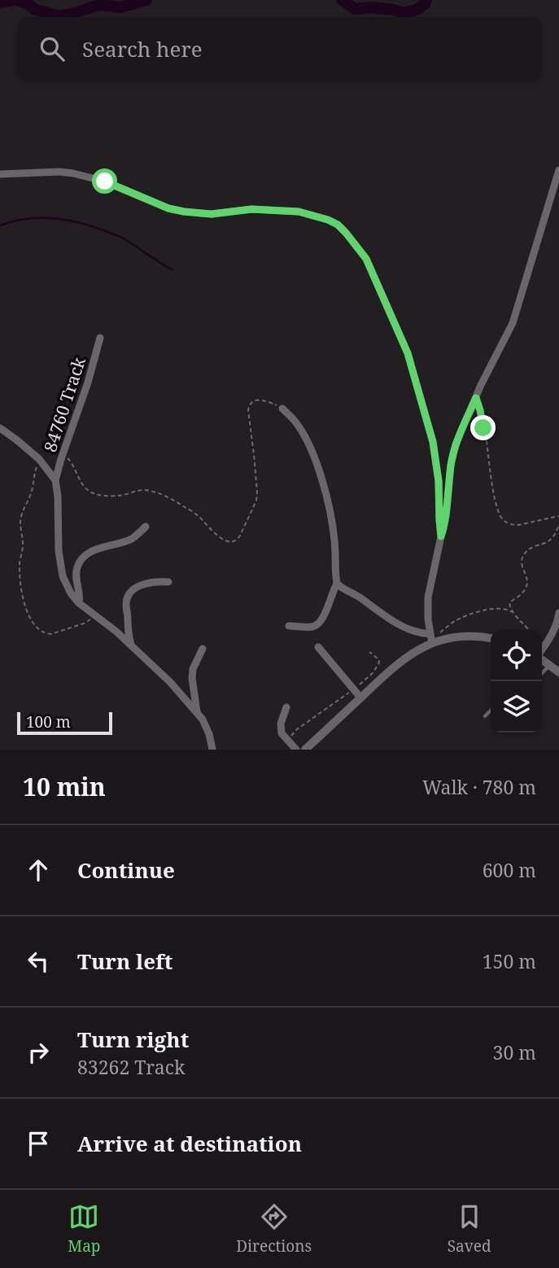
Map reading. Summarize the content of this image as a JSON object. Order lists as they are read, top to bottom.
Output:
{
  "streets": {
    "street": ["84760 Track"]
  },
  "scale_bar": "100 m",
  "page": {
    "search": "Search here",
    "scale": "100 m",
    "heading": ["10 min", "Walk · 780 m"],
    "list": [
      ["Continue", "600 m"],
      ["Turn left", "150 m"],
      ["Turn right", "83262 Track", "30 m"],
      "Arrive at destination"
    ],
    "nav": ["Map", "Directions", "Saved"]
  }
}
